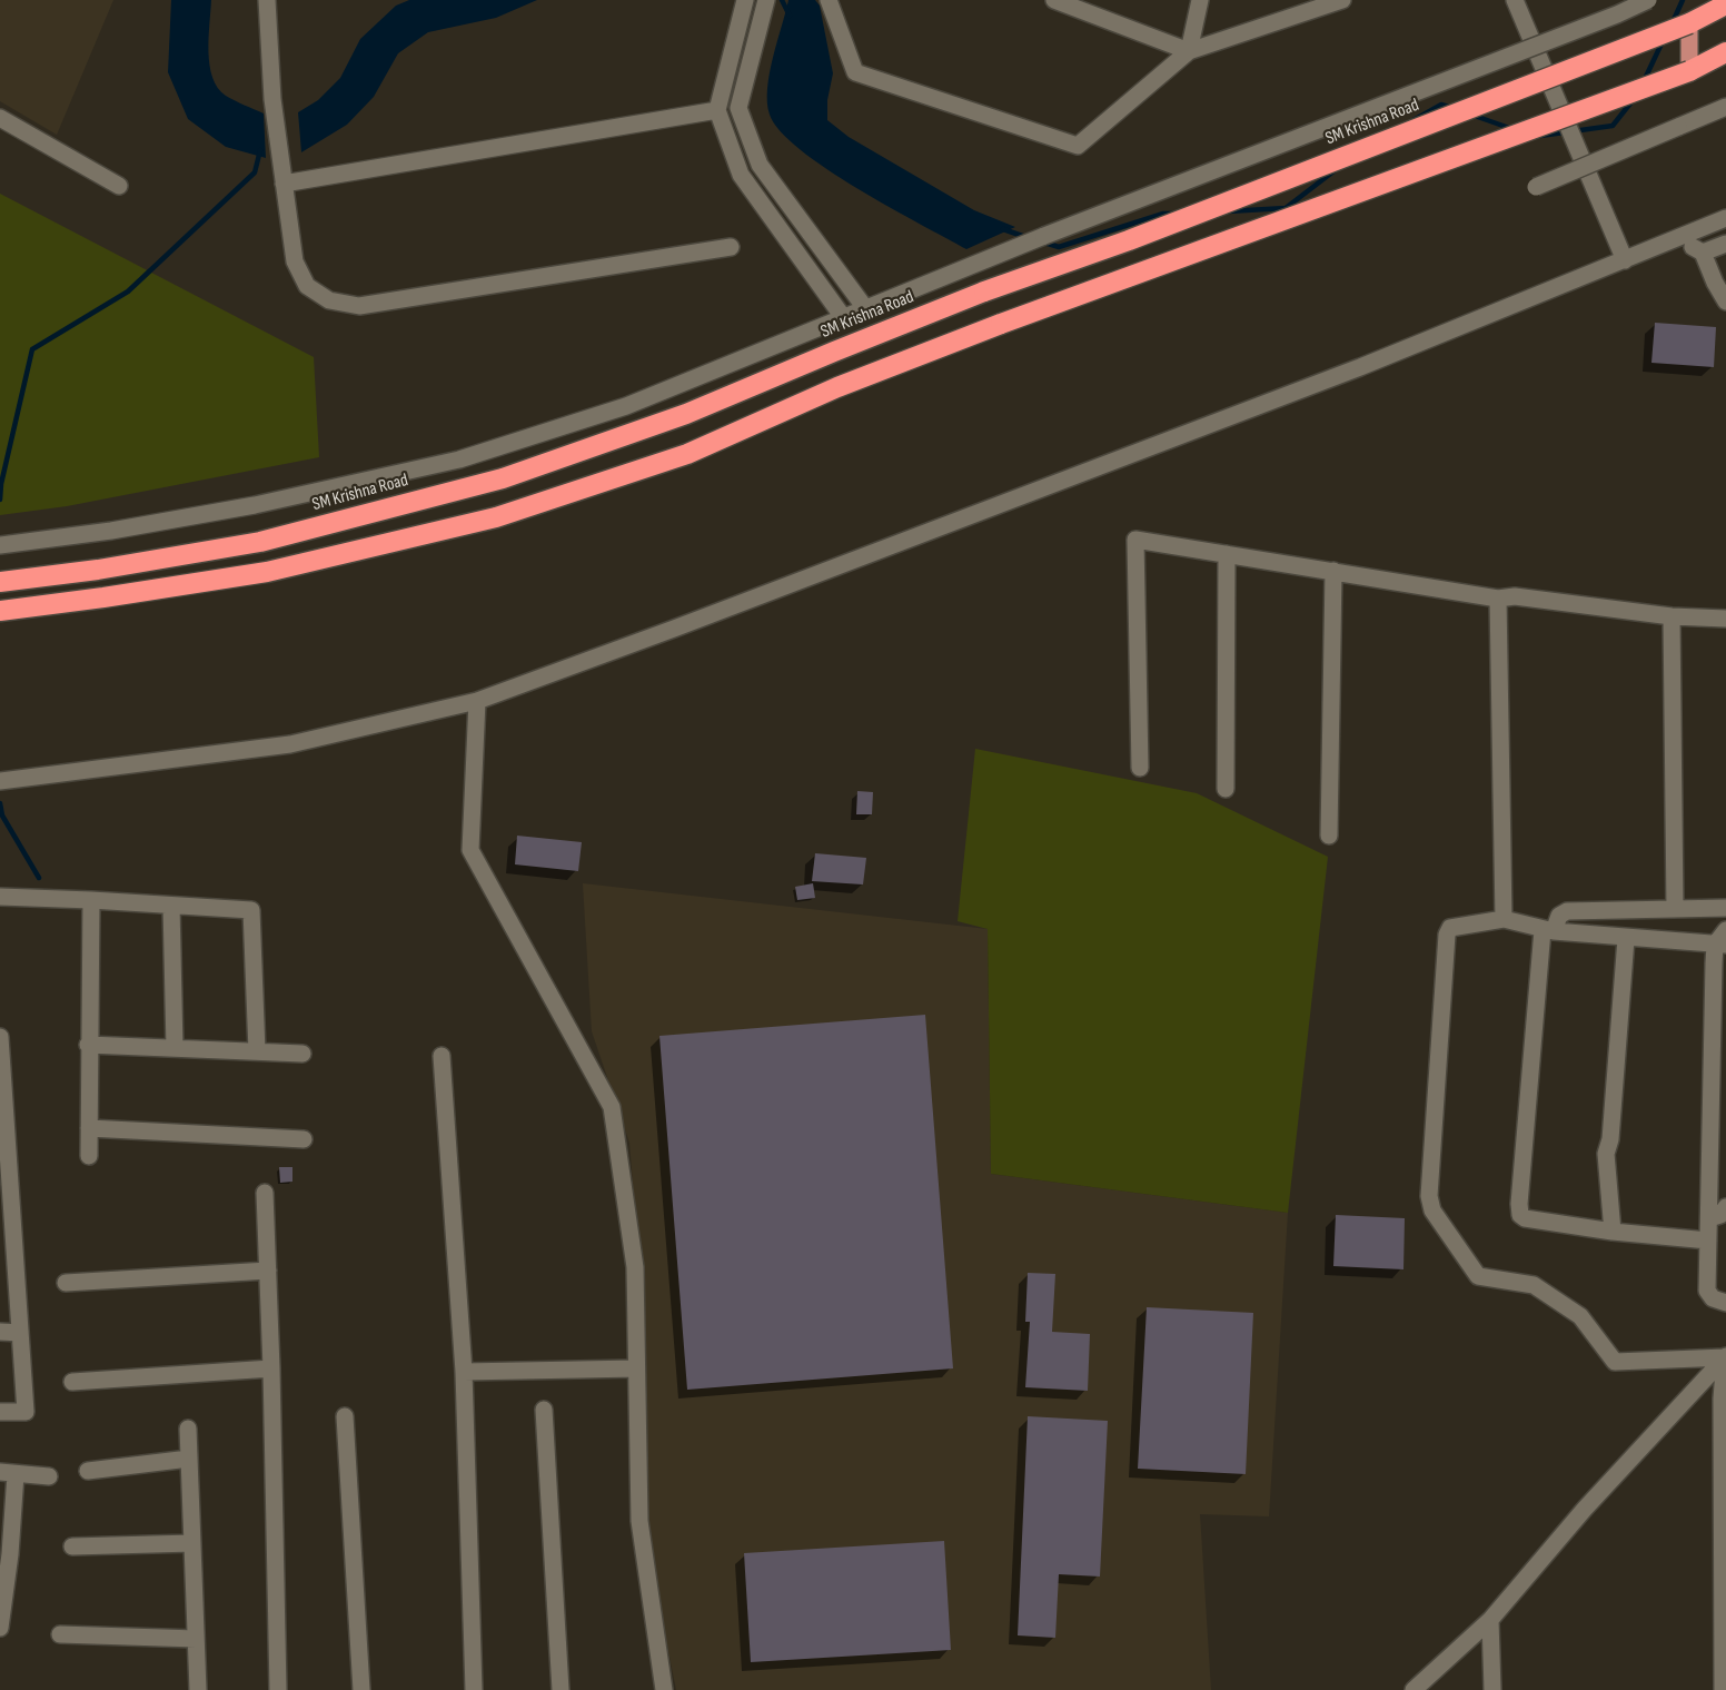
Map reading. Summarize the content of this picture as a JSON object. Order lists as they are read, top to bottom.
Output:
{
  "streets": {
    "highway": ["SM Krishna Road"]
  }
}
